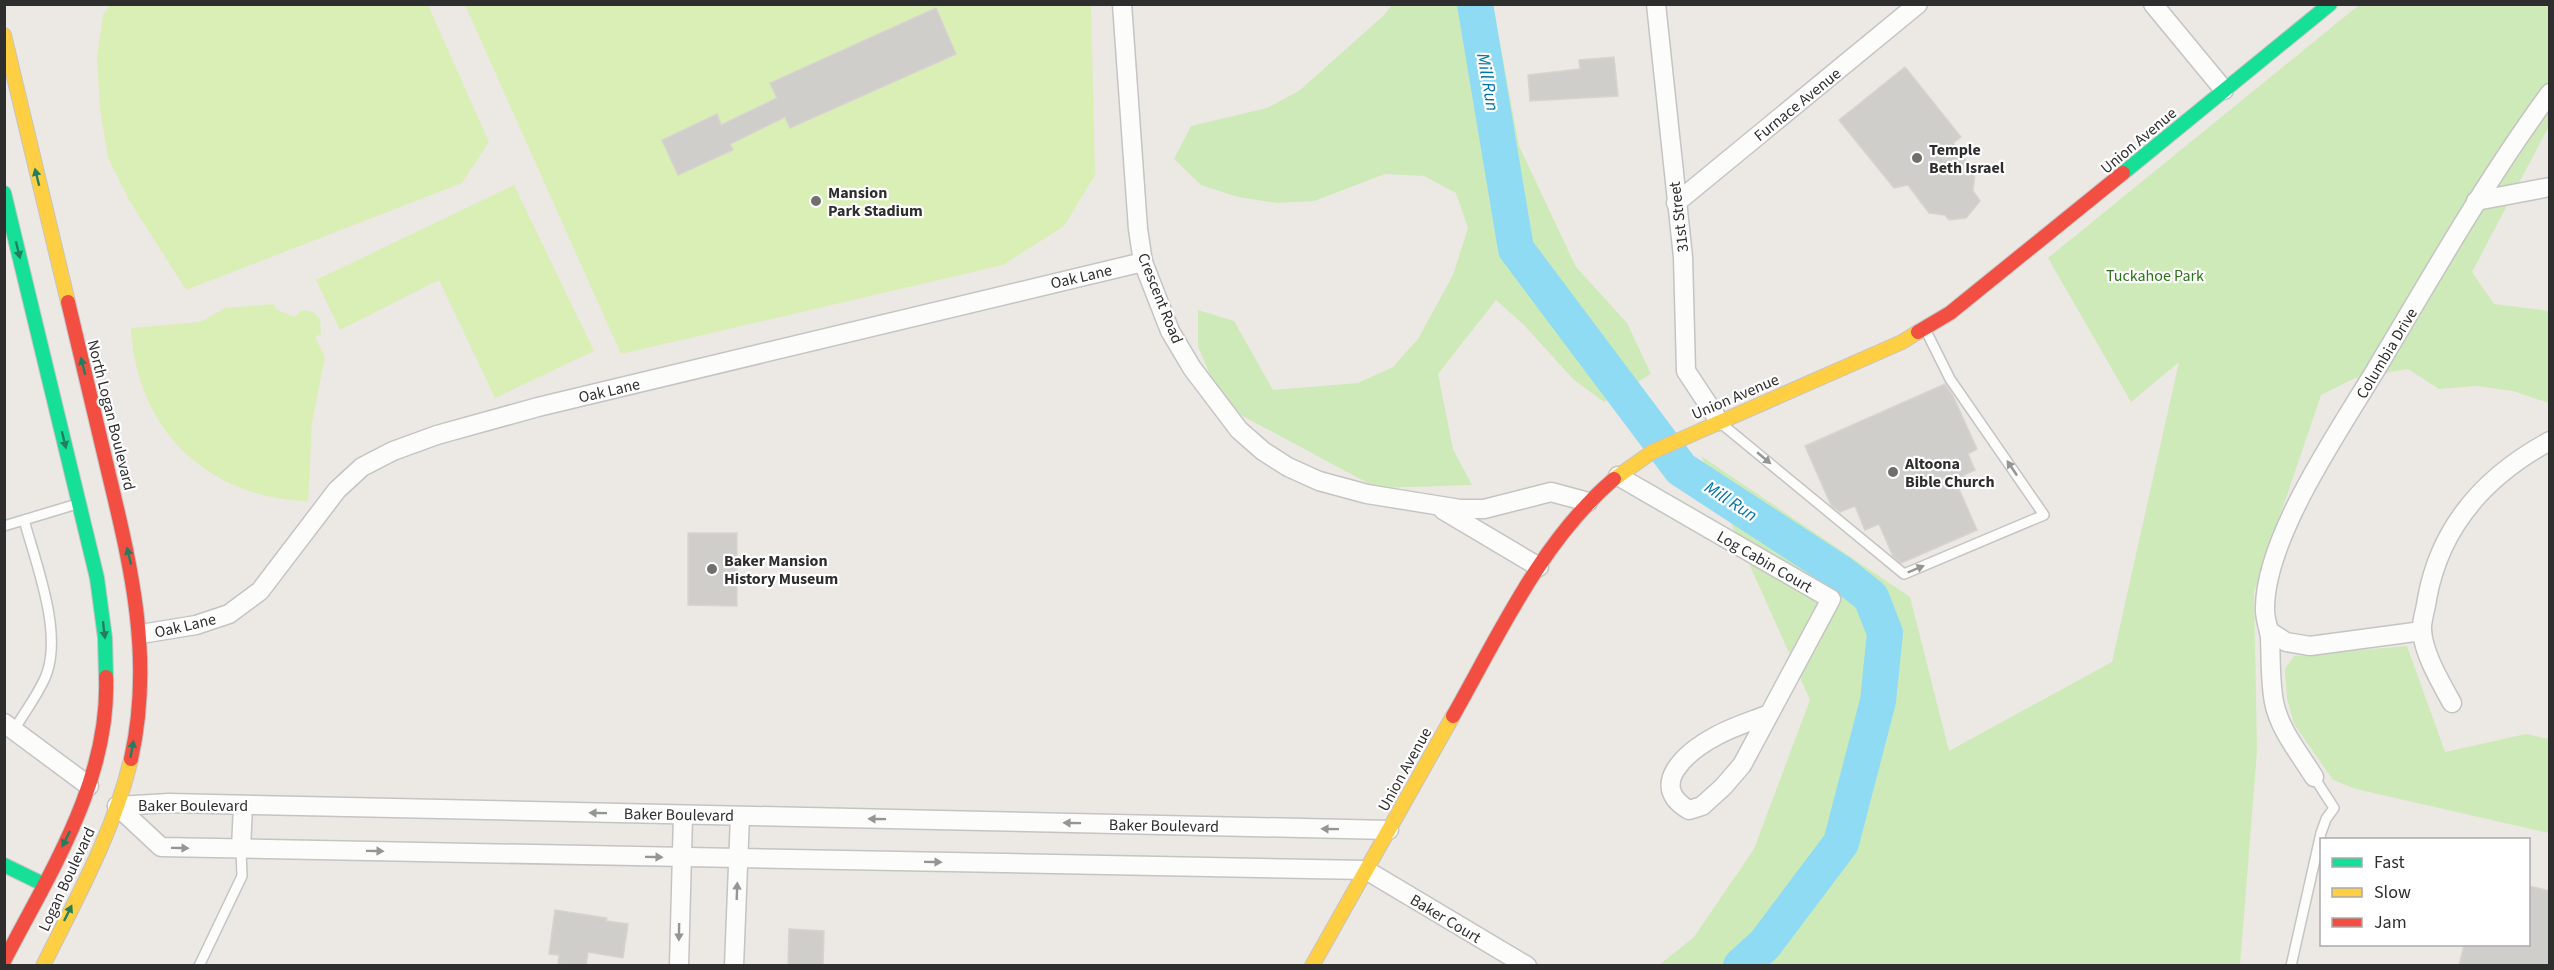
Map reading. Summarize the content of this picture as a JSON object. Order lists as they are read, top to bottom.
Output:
{
  "streets": {
    "main road": ["Union Avenue", "North Logan Boulevard", "Logan Boulevard"],
    "street": [
      "Furnace Avenue",
      "31st Street",
      "Oak Lane",
      "Crescent Road",
      "Columbia Drive",
      "Log Cabin Court",
      "Baker Boulevard",
      "Baker Court"
    ]
  },
  "crossings": [
    ["Furnace Avenue", "31st Street"],
    ["Union Avenue", "31st Street"],
    ["Union Avenue", "Crescent Road"],
    ["Union Avenue", "Log Cabin Court"],
    ["Union Avenue", "Baker Boulevard"],
    ["Union Avenue", "Baker Court"],
    ["Oak Lane", "Crescent Road"],
    ["Oak Lane", "North Logan Boulevard"],
    ["North Logan Boulevard", "Baker Boulevard"],
    ["North Logan Boulevard", "Logan Boulevard"],
    ["Baker Boulevard", "Logan Boulevard"],
    ["Baker Boulevard", "Baker Court"]
  ],
  "water": ["Mill Run"],
  "parks": ["Tuckahoe Park"],
  "places": [
    "Temple Beth Israel",
    "Mansion Park Stadium",
    "Altoona Bible Church",
    "Baker Mansion History Museum"
  ],
  "legend": ["Fast", "Slow", "Jam"]
}
